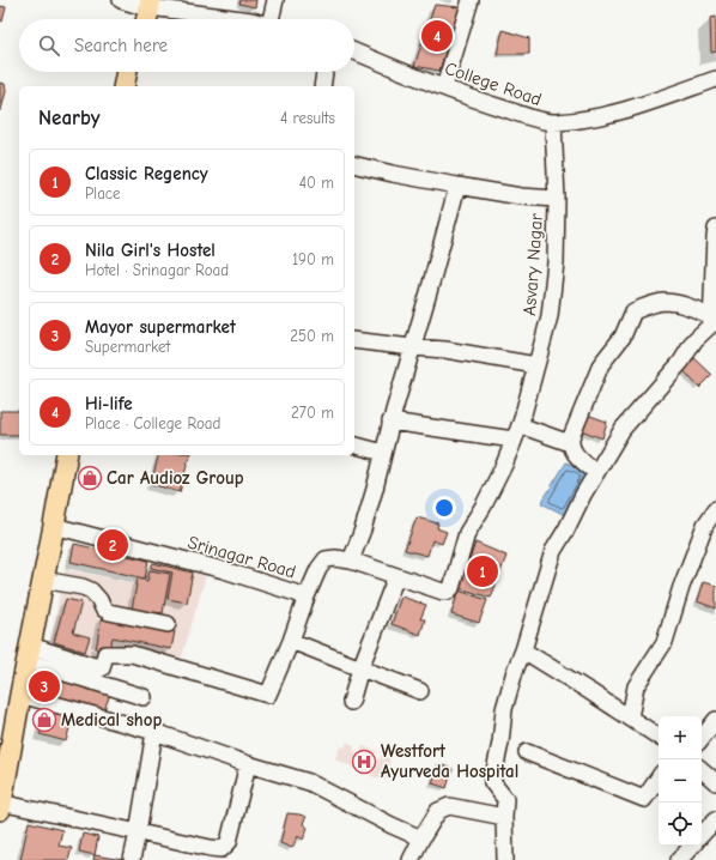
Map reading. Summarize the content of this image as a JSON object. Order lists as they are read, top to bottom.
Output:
{
  "streets": {
    "street": ["College Road", "Asvary Nagar", "Srinagar Road"]
  },
  "crossings": [
    ["College Road", "Asvary Nagar"]
  ],
  "places": {
    "shop": ["Car Audioz Group", "Medical shop"],
    "hospital": ["Westfort Ayurveda Hospital"]
  },
  "page": {
    "pins": [
      "4",
      "2",
      "1",
      "3"
    ],
    "search": "Search here",
    "heading": ["Nearby", "4 results"],
    "list": [
      {
        "mark": "1",
        "name": "Classic Regency",
        "note": "Place",
        "value": "40 m"
      },
      {
        "mark": "2",
        "name": "Nila Girl's Hostel",
        "note": "Hotel · Srinagar Road",
        "value": "190 m"
      },
      {
        "mark": "3",
        "name": "Mayor supermarket",
        "note": "Supermarket",
        "value": "250 m"
      },
      {
        "mark": "4",
        "name": "Hi-life",
        "note": "Place · College Road",
        "value": "270 m"
      }
    ],
    "map_buttons": ["+", "−"]
  }
}
